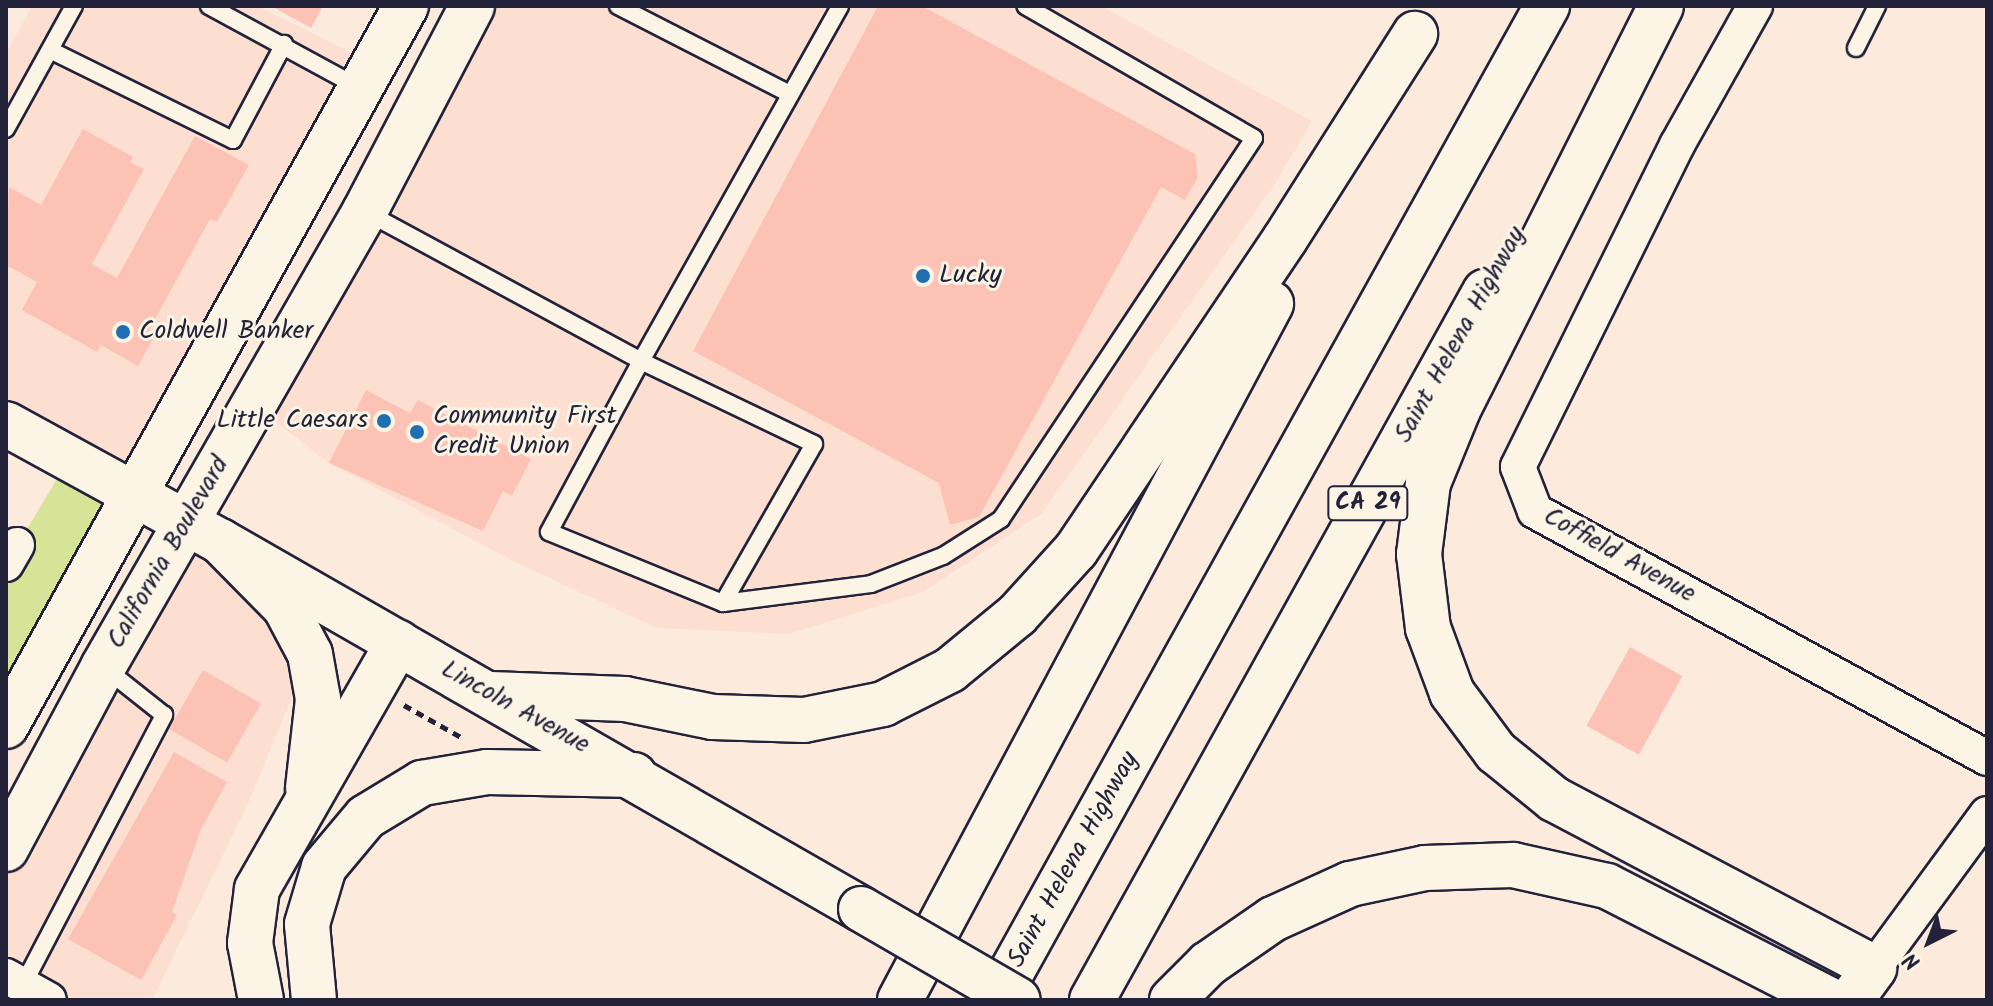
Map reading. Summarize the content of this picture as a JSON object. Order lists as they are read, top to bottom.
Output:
{
  "streets": {
    "main road": [
      "Saint Helena Highway",
      "CA 29",
      "California Boulevard",
      "Lincoln Avenue"
    ],
    "street": ["Coffield Avenue"]
  },
  "crossings": [
    ["California Boulevard", "Lincoln Avenue"]
  ],
  "places": [
    "Lucky",
    "Coldwell Banker",
    "Little Caesars",
    "Community First Credit Union"
  ],
  "north": "bottom left"
}
